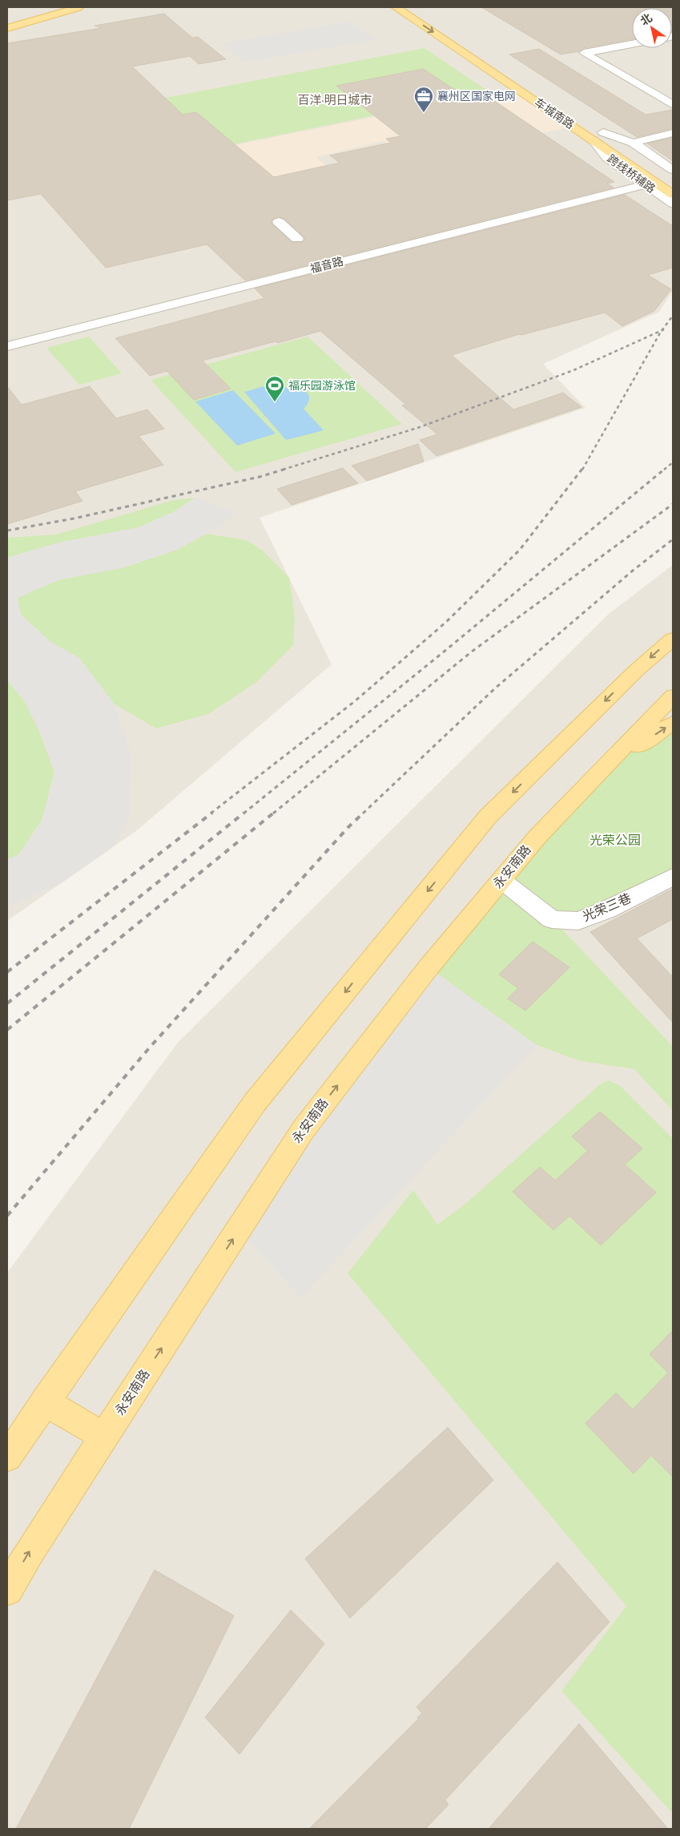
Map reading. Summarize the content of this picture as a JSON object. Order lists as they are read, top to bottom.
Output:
{
  "streets": {
    "main road": ["车城南路", "永安南路"],
    "street": ["跨线桥辅路", "福音路", "光荣三巷"]
  },
  "crossings": [
    ["车城南路", "跨线桥辅路"],
    ["跨线桥辅路", "福音路"],
    ["永安南路", "光荣三巷"]
  ],
  "one_way": ["车城南路"],
  "districts": ["百洋·明日城市"],
  "parks": ["光荣公园"],
  "places": {
    "office": ["襄州区国家电网"],
    "sports": ["福乐园游泳馆"]
  },
  "north": "top left"
}
